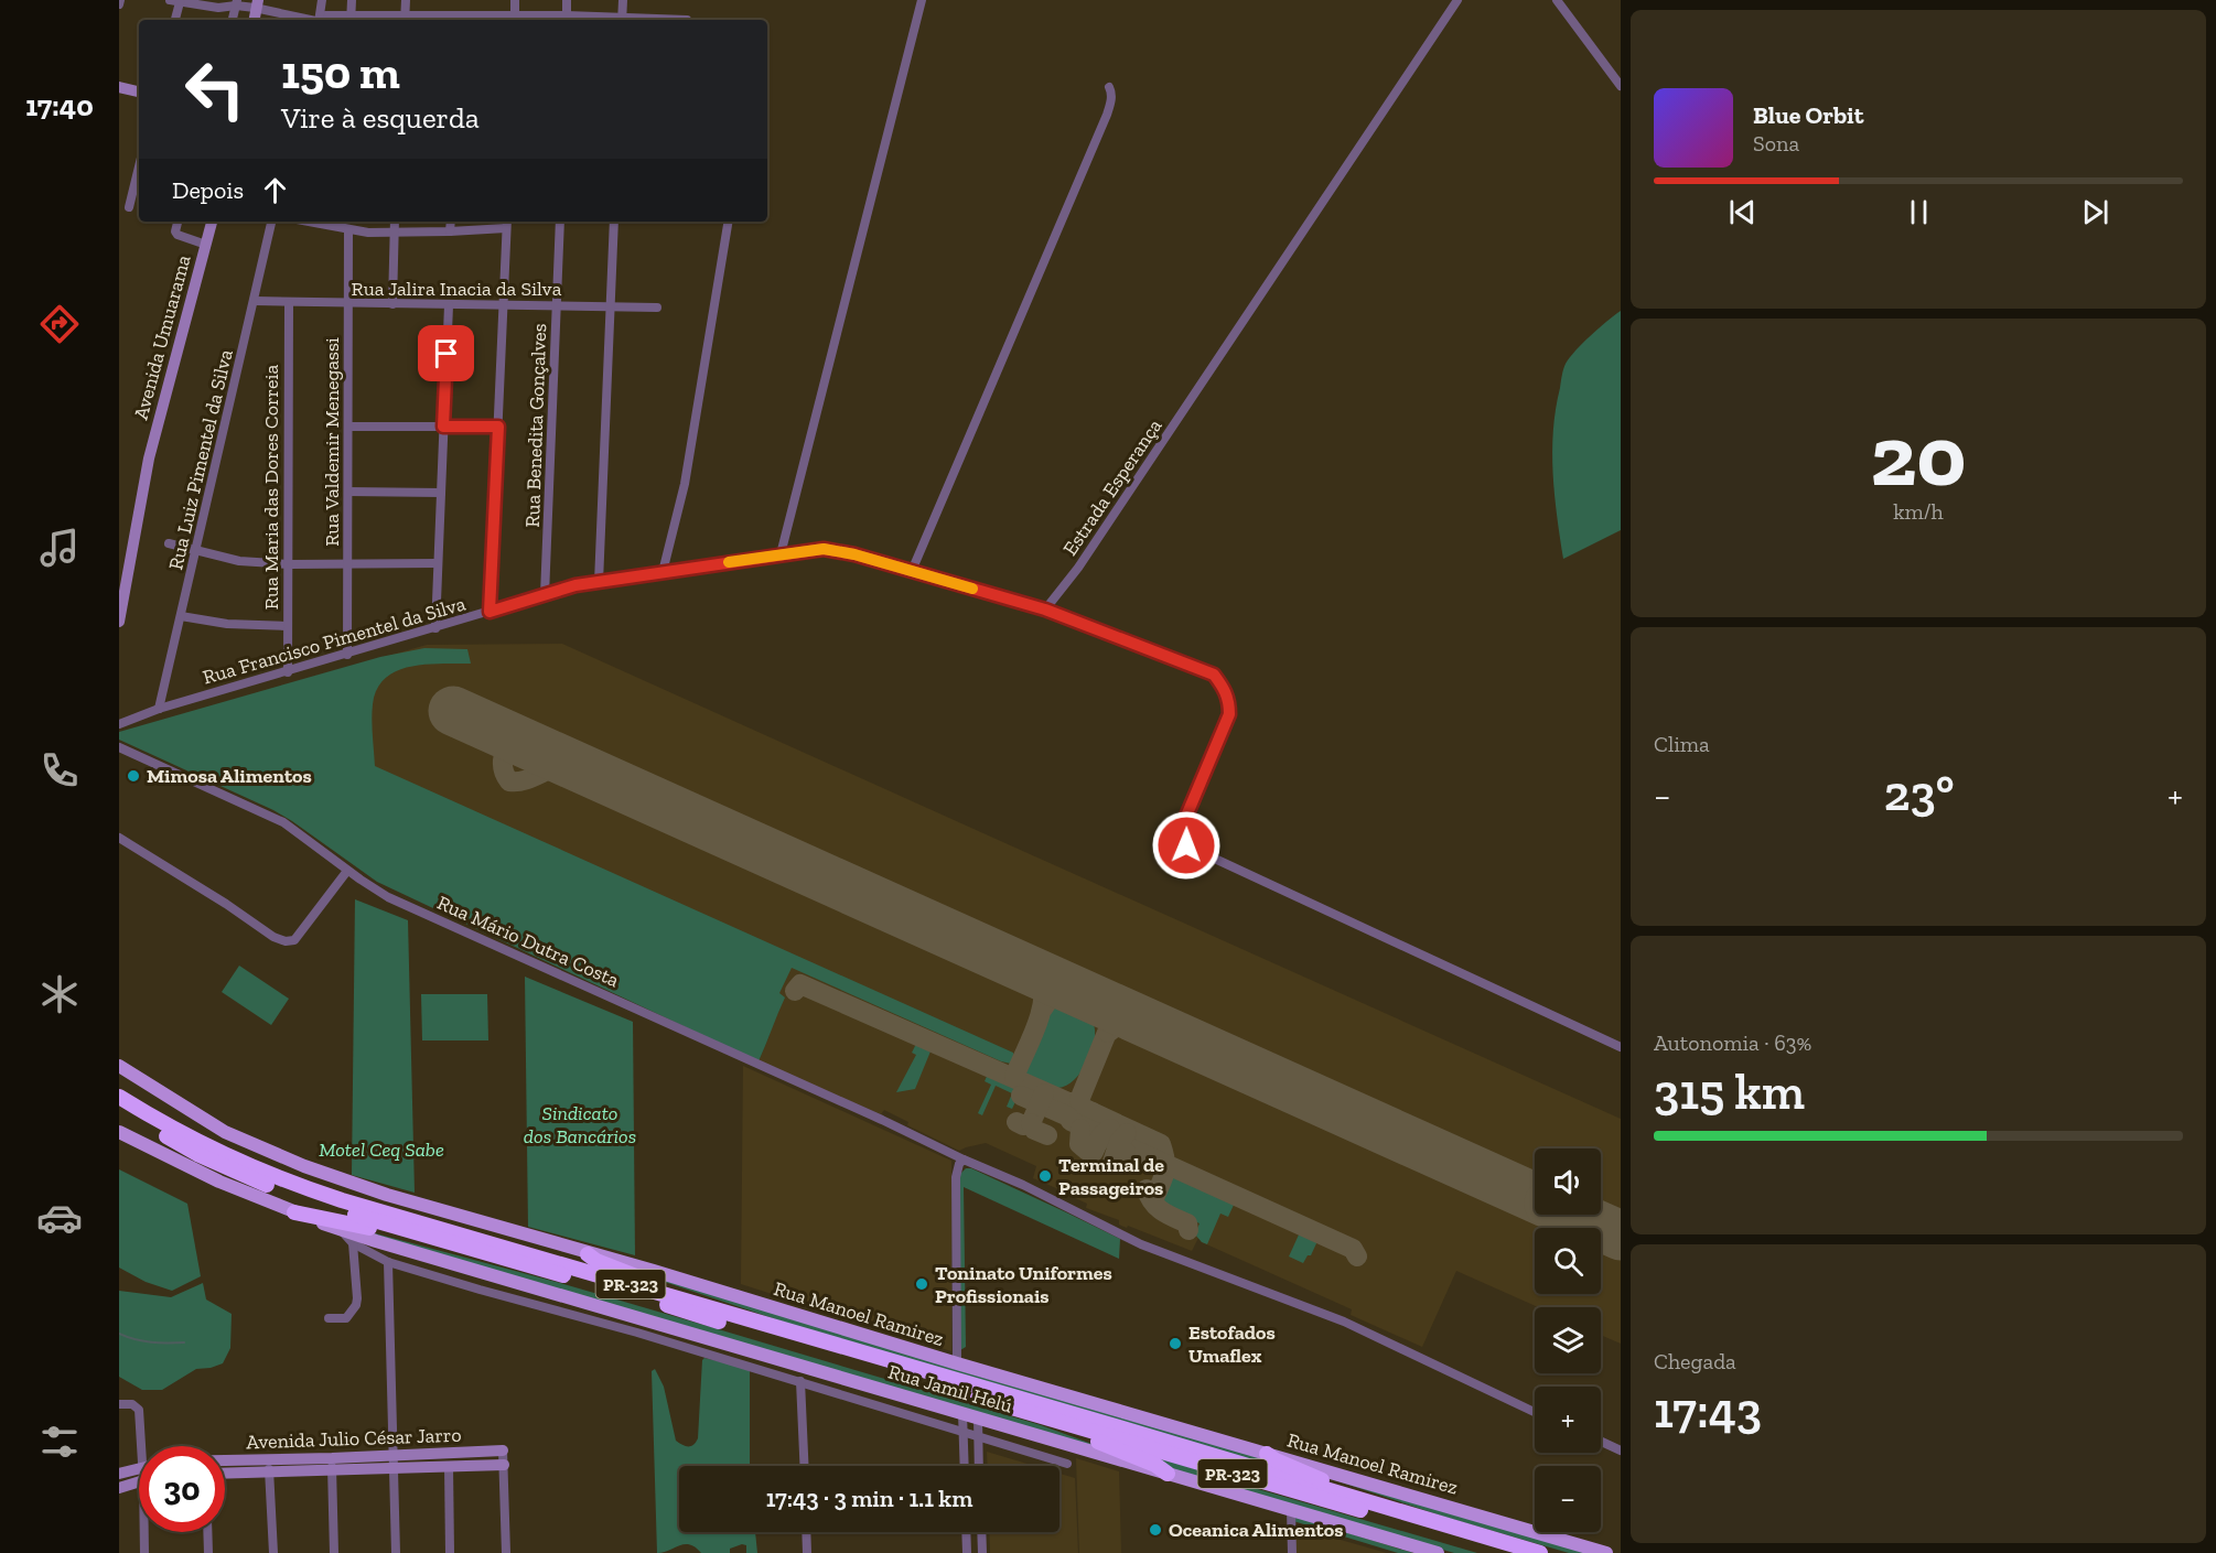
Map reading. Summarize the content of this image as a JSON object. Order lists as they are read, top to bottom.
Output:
{
  "streets": {
    "highway": ["PR-323"],
    "main road": ["Rua Manoel Ramirez", "Rua Jamil Helú"],
    "street": [
      "Rua Jalira Inacia da Silva",
      "Avenida Umuarama",
      "Rua Benedita Gonçalves",
      "Rua Valdemir Menegassi",
      "Rua Luiz Pimentel da Silva",
      "Rua Maria das Dores Correia",
      "Estrada Esperança",
      "Rua Francisco Pimentel da Silva",
      "Rua Mário Dutra Costa",
      "Avenida Julio César Jarro"
    ]
  },
  "crossings": [
    ["Rua Jalira Inacia da Silva", "Rua Benedita Gonçalves"],
    ["Rua Jalira Inacia da Silva", "Rua Valdemir Menegassi"],
    ["Rua Jalira Inacia da Silva", "Rua Luiz Pimentel da Silva"],
    ["Rua Jalira Inacia da Silva", "Rua Maria das Dores Correia"],
    ["Rua Benedita Gonçalves", "Rua Francisco Pimentel da Silva"],
    ["Rua Valdemir Menegassi", "Rua Francisco Pimentel da Silva"],
    ["Rua Luiz Pimentel da Silva", "Rua Francisco Pimentel da Silva"],
    ["Rua Maria das Dores Correia", "Rua Francisco Pimentel da Silva"]
  ],
  "parks": ["Sindicato dos Bancários", "Motel Ceq Sabe"],
  "places": [
    "Mimosa Alimentos",
    "Terminal de Passageiros",
    "Toninato Uniformes Profissionais",
    "Estofados Umaflex",
    "Oceanica Alimentos"
  ],
  "page": {
    "tabs": "17:40",
    "turn": ["150 m", "Vire à esquerda"],
    "song": ["Blue Orbit", "Sona"],
    "then": "Depois",
    "tile": [
      ["20", "km/h"],
      "Clima",
      ["Autonomia · 63%", "315 km"],
      ["Chegada", "17:43"]
    ],
    "heat": ["−", "23°", "+"],
    "map_buttons": ["+", "−"],
    "limit": "30",
    "trip": "17:43 · 3 min · 1.1 km"
  }
}
